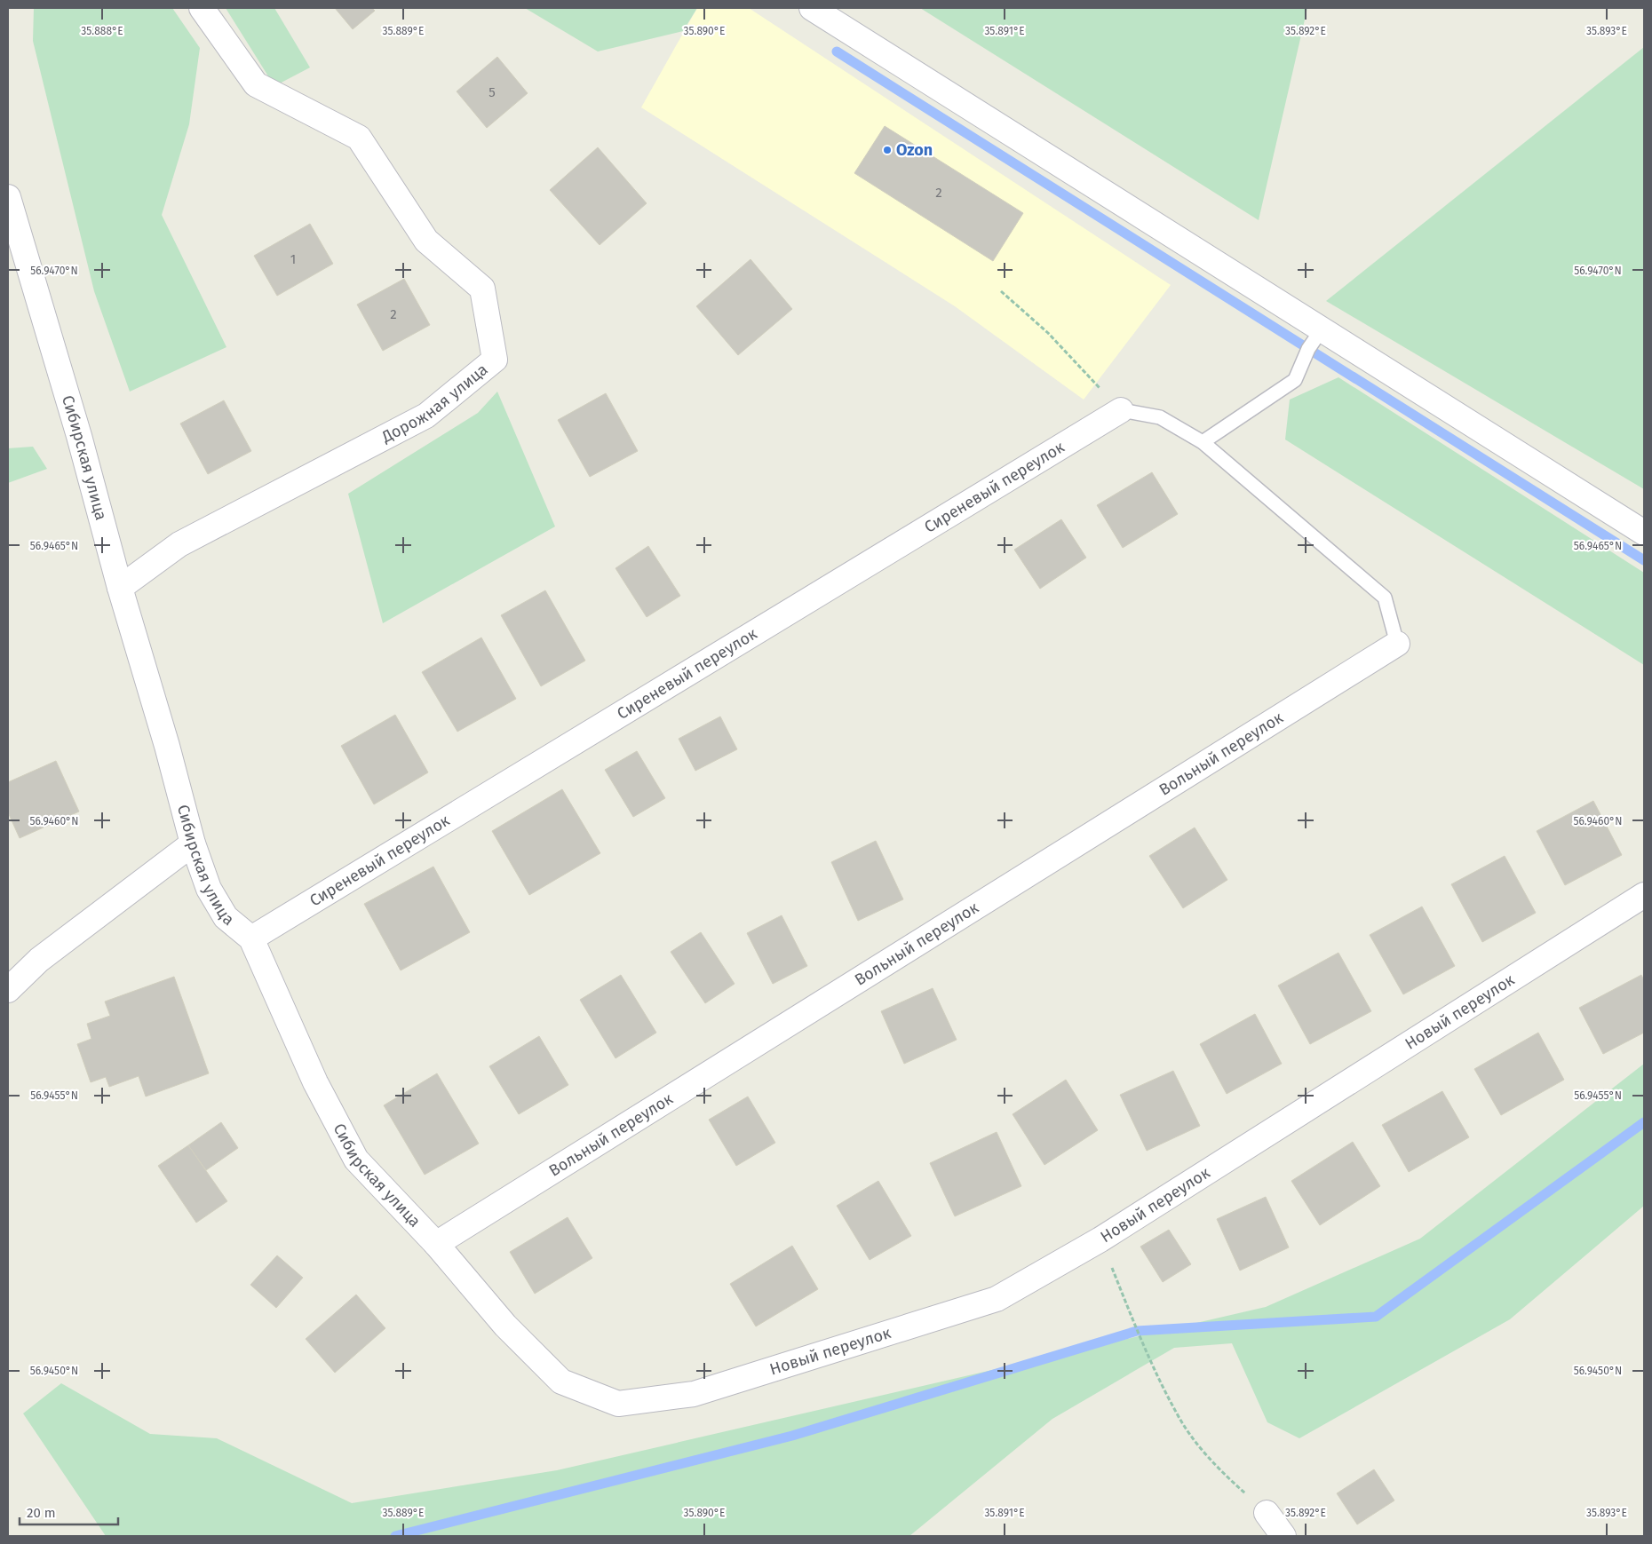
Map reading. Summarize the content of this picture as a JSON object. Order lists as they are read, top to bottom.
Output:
{
  "streets": {
    "street": [
      "Дорожная улица",
      "Сибирская улица",
      "Сиреневый переулок",
      "Вольный переулок",
      "Новый переулок"
    ]
  },
  "crossings": [
    ["Дорожная улица", "Сибирская улица"],
    ["Сибирская улица", "Сиреневый переулок"],
    ["Сибирская улица", "Вольный переулок"],
    ["Сибирская улица", "Новый переулок"]
  ],
  "places": ["Ozon"],
  "house_numbers": [
    "5",
    "2",
    "1",
    "2"
  ],
  "scale_bar": "20 m",
  "coordinates": [
    "35.888°E",
    "35.889°E",
    "35.890°E",
    "35.891°E",
    "35.892°E",
    "35.893°E",
    "56.9470°N",
    "56.9465°N",
    "56.9460°N",
    "56.9455°N",
    "56.9450°N"
  ]
}
